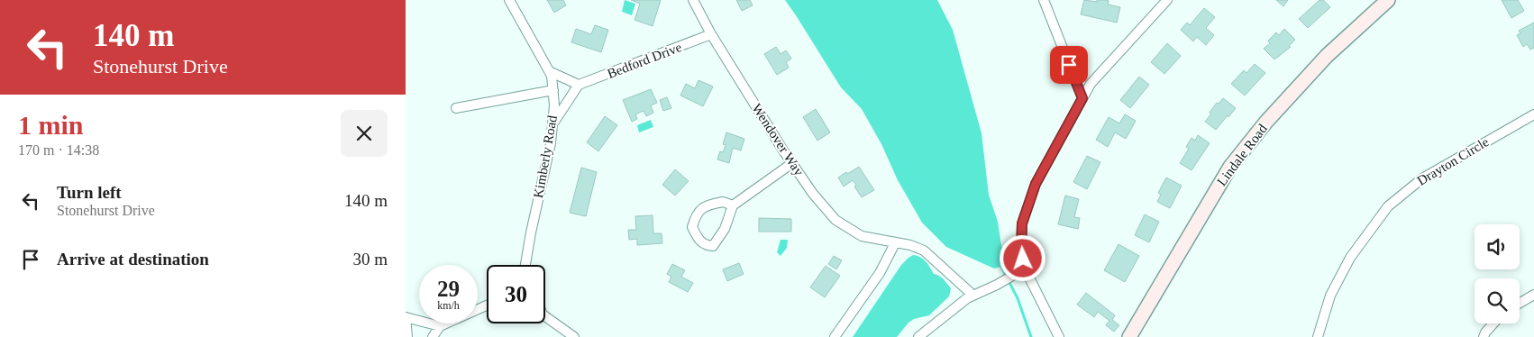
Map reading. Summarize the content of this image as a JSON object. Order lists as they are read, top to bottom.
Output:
{
  "streets": {
    "street": [
      "Bedford Drive",
      "Wendover Way",
      "Lindale Road",
      "Kimberly Road",
      "Drayton Circle"
    ]
  },
  "crossings": [
    ["Bedford Drive", "Wendover Way"]
  ],
  "page": {
    "turn": ["140 m", "Stonehurst Drive"],
    "heading": ["1 min", "170 m · 14:38"],
    "list": [
      {
        "name": "Turn left",
        "note": "Stonehurst Drive",
        "value": "140 m"
      },
      {
        "name": "Arrive at destination",
        "value": "30 m"
      }
    ],
    "speed": "29 km/h",
    "limit": "30"
  }
}
